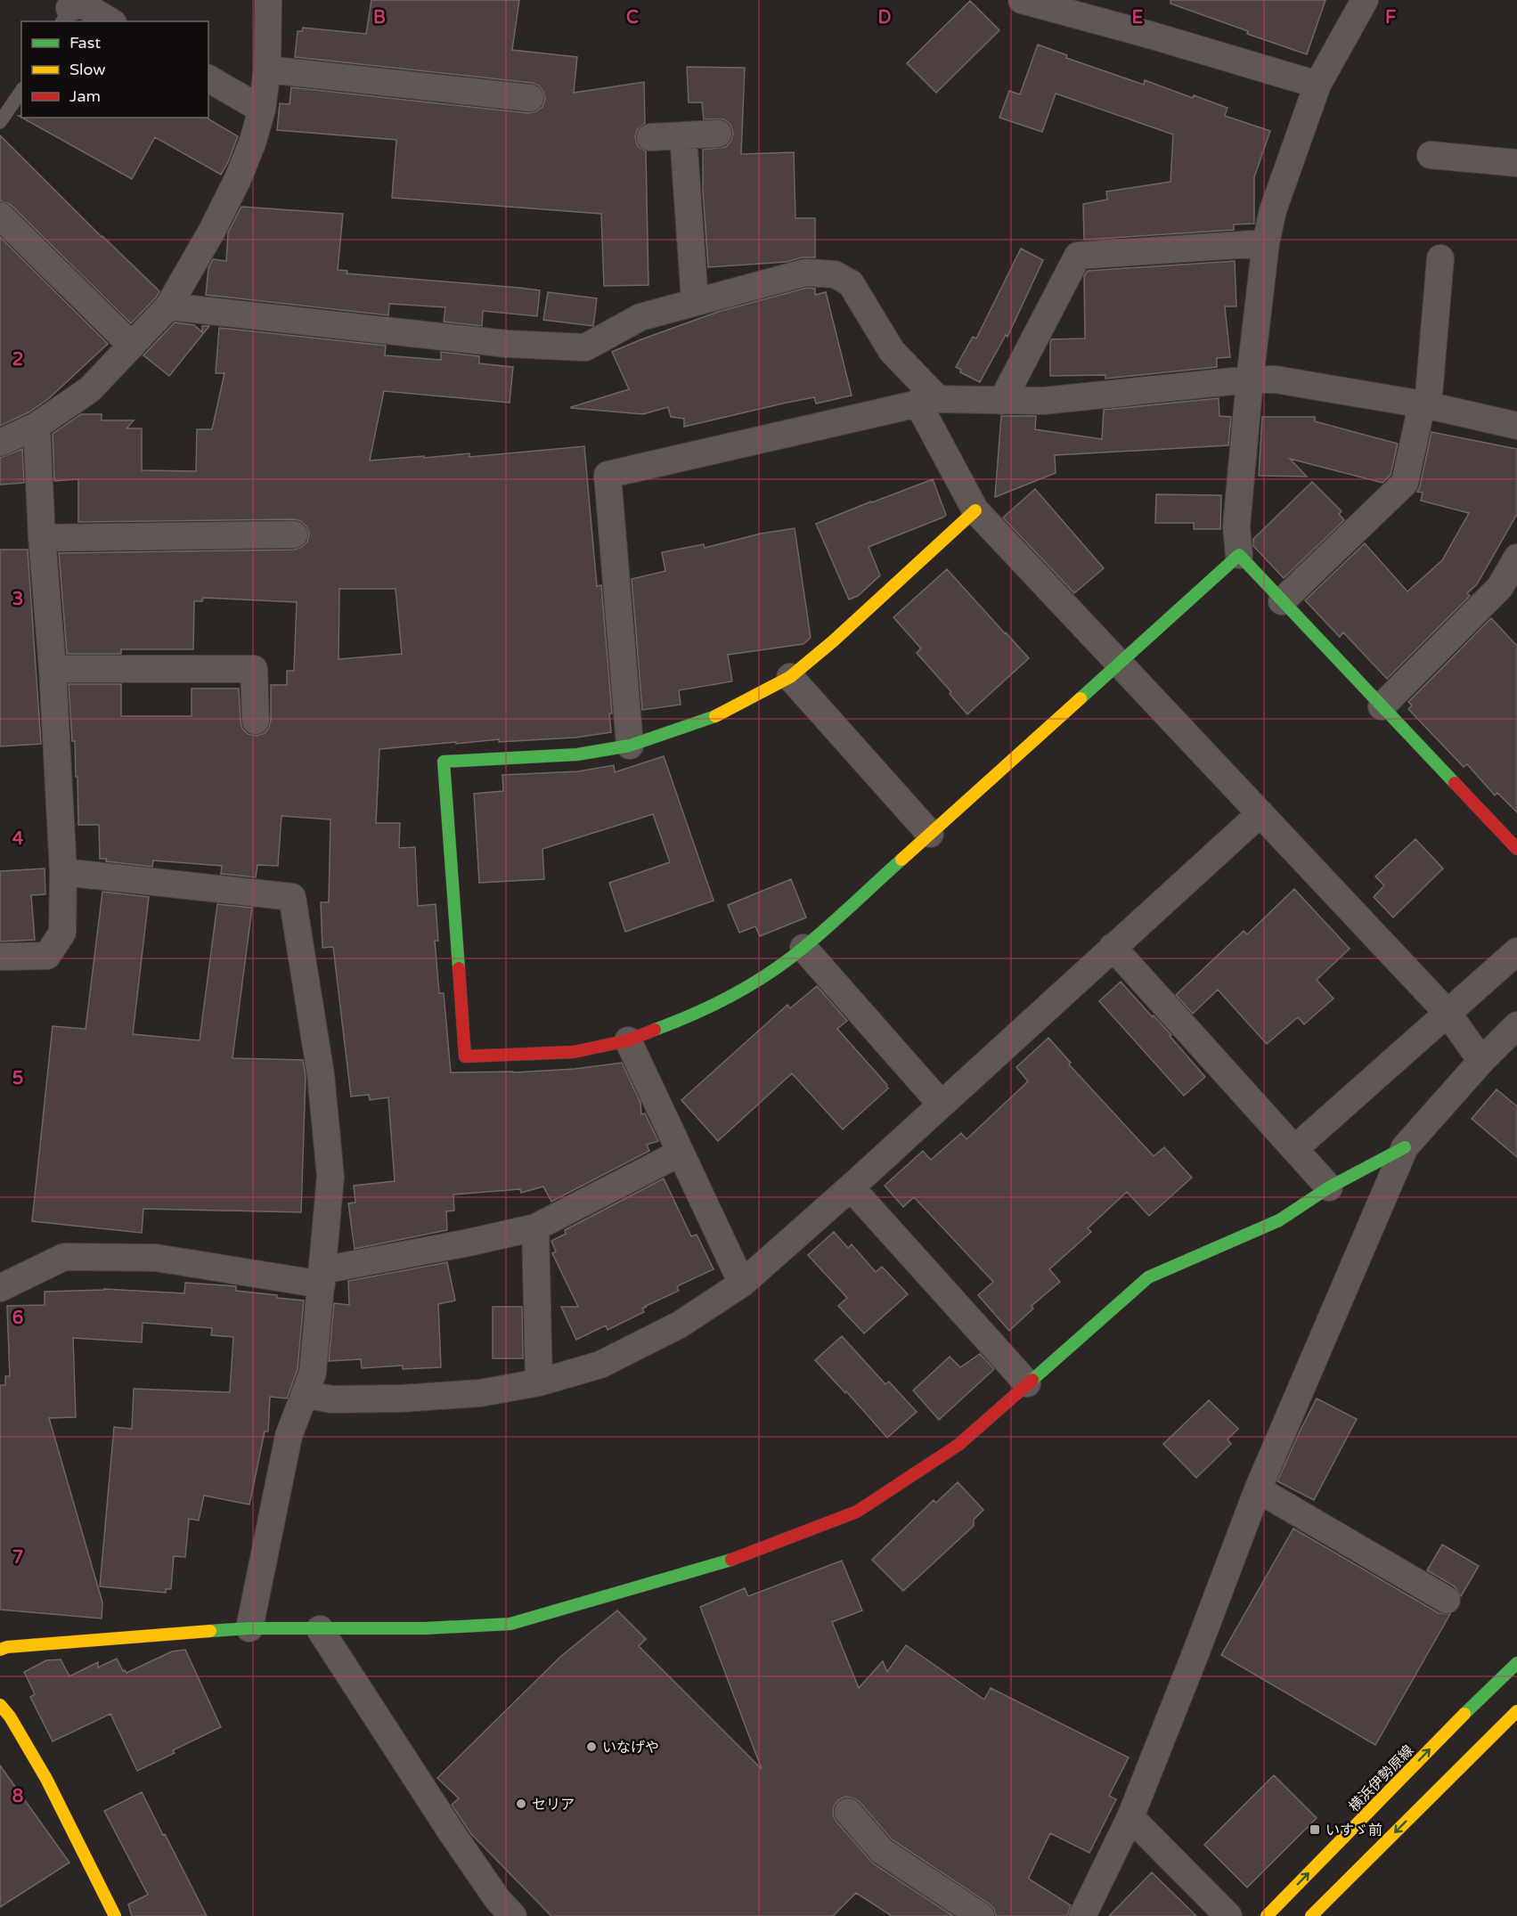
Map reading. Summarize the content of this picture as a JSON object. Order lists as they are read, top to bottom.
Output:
{
  "streets": {
    "street": ["横浜伊勢原線"]
  },
  "places": {
    "other": ["いなげや", "セリア"],
    "transit": ["いすゞ前"]
  },
  "legend": ["Fast", "Slow", "Jam"],
  "grid": {
    "columns": [
      "B",
      "C",
      "D",
      "E",
      "F"
    ],
    "rows": [
      "2",
      "3",
      "4",
      "5",
      "6",
      "7",
      "8"
    ]
  }
}
